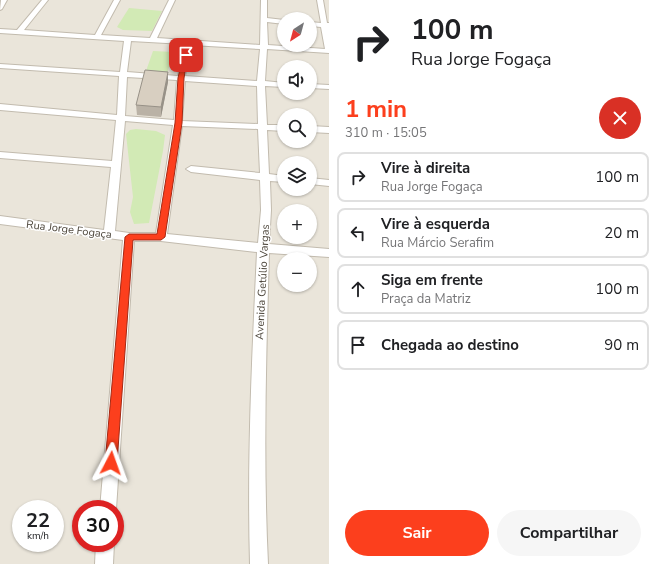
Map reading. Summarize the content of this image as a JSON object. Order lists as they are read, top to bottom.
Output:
{
  "streets": {
    "street": ["Rua Jorge Fogaça", "Avenida Getúlio Vargas"]
  },
  "crossings": [
    ["Rua Jorge Fogaça", "Avenida Getúlio Vargas"]
  ],
  "north": "bottom left",
  "page": {
    "turn": ["100 m", "Rua Jorge Fogaça"],
    "map_buttons": ["+", "−"],
    "heading": ["1 min", "310 m · 15:05"],
    "list": [
      {
        "name": "Vire à direita",
        "note": "Rua Jorge Fogaça",
        "value": "100 m"
      },
      {
        "name": "Vire à esquerda",
        "note": "Rua Márcio Serafim",
        "value": "20 m"
      },
      {
        "name": "Siga em frente",
        "note": "Praça da Matriz",
        "value": "100 m"
      },
      {
        "name": "Chegada ao destino",
        "value": "90 m"
      }
    ],
    "speed": "22 km/h",
    "limit": "30",
    "buttons": ["Sair", "Compartilhar"]
  }
}
